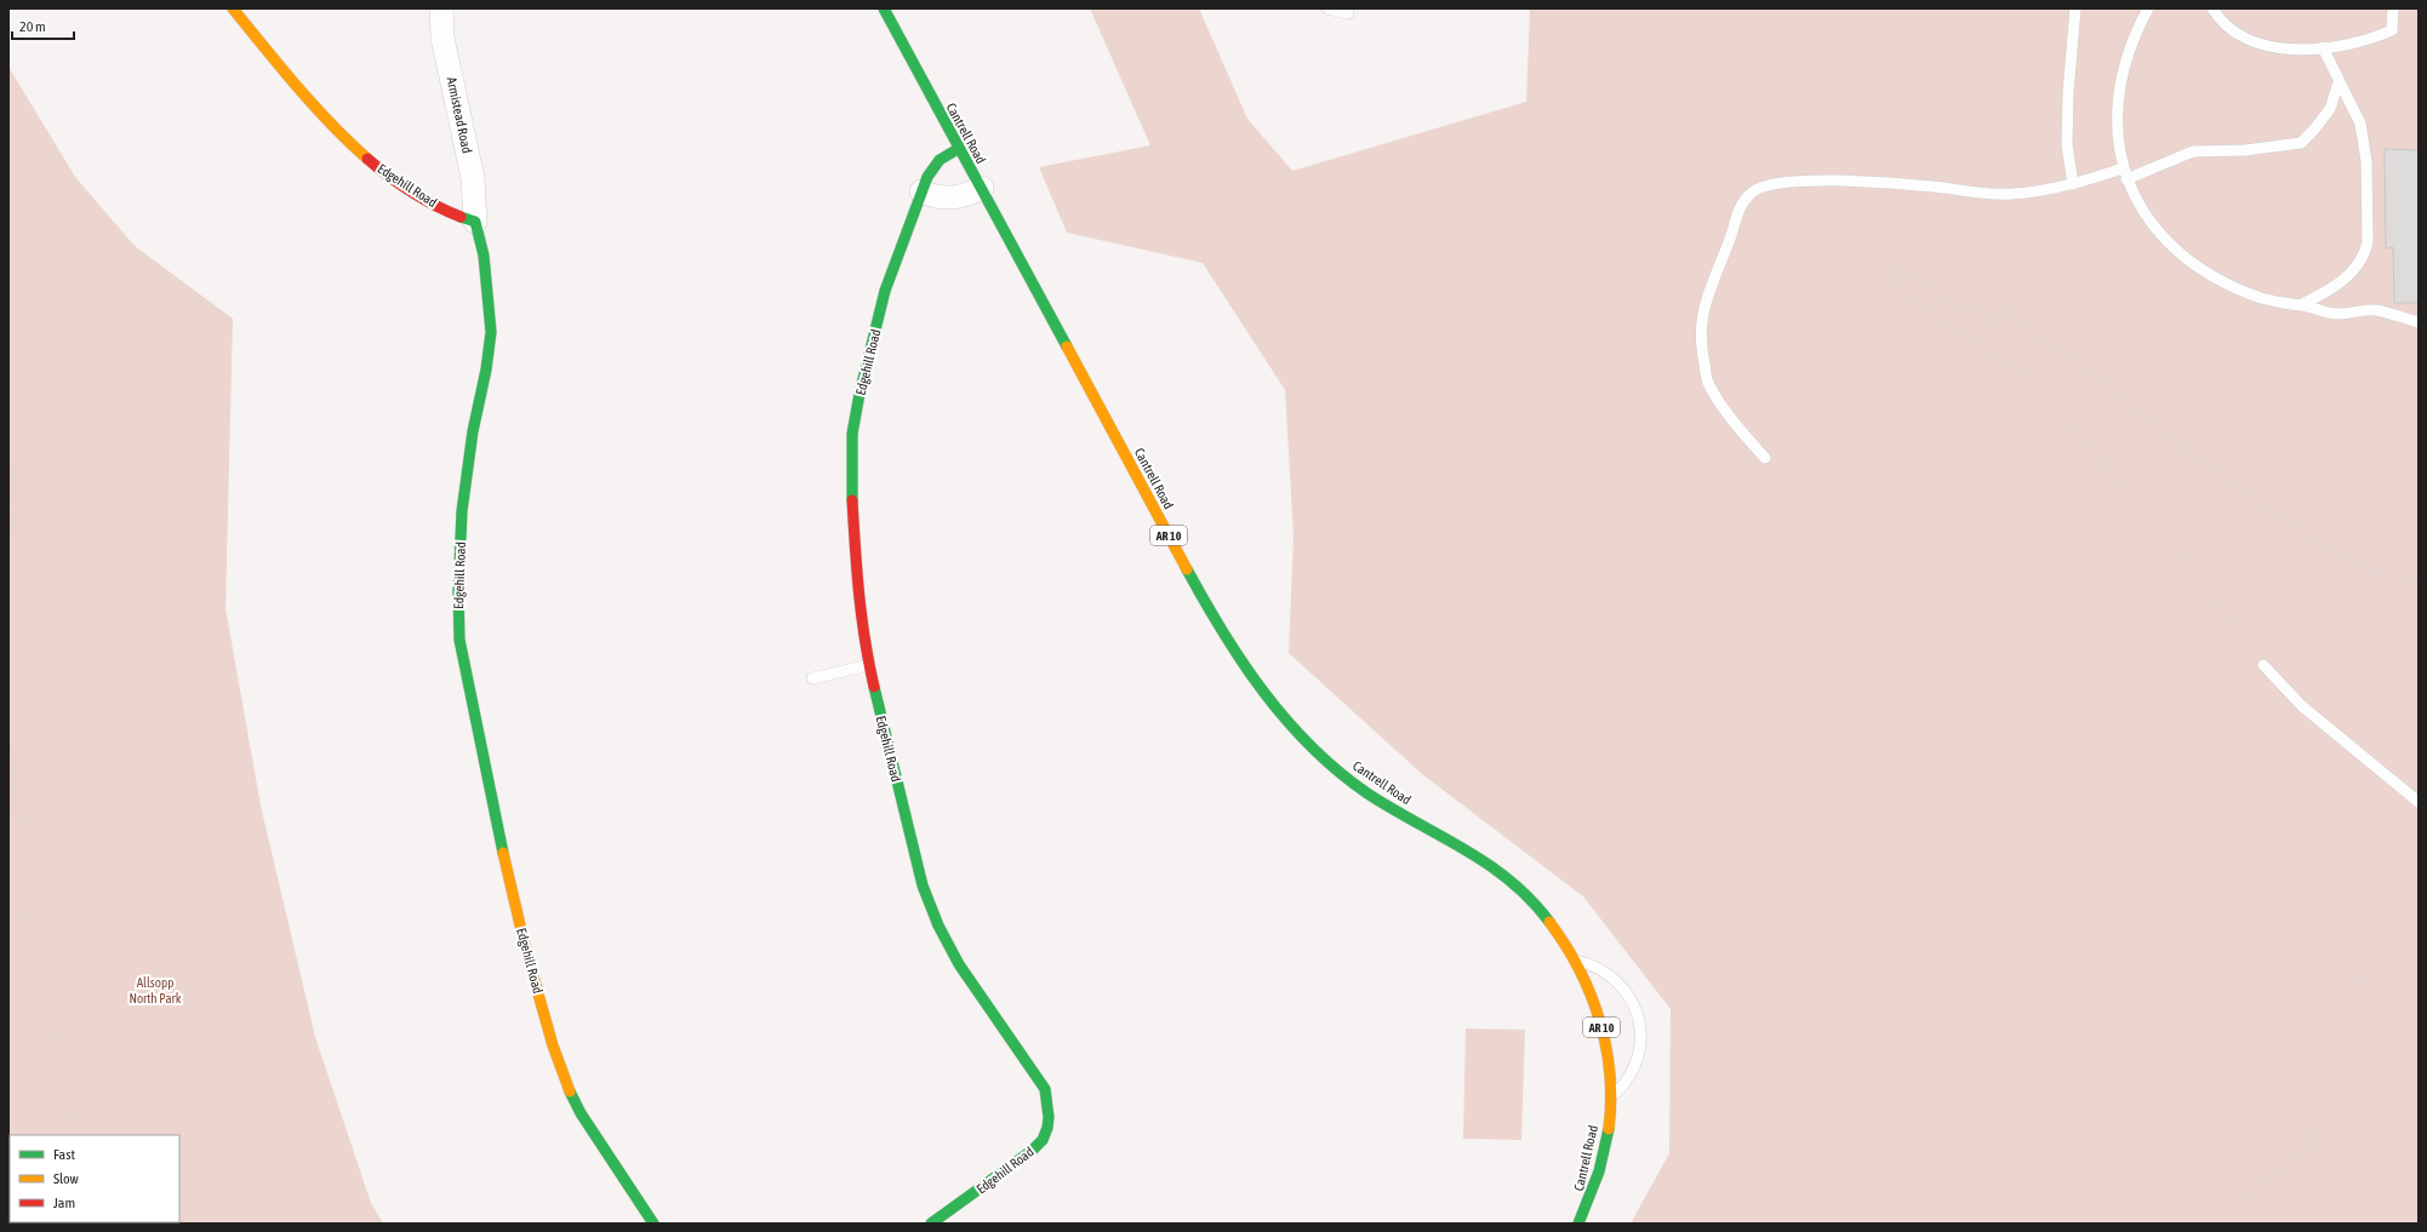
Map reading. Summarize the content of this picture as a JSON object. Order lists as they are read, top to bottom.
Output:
{
  "streets": {
    "street": [
      "Armistead Road",
      "Cantrell Road",
      "Edgehill Road",
      "AR 10"
    ]
  },
  "crossings": [
    ["Armistead Road", "Edgehill Road"],
    ["Cantrell Road", "Edgehill Road"]
  ],
  "parks": ["Allsopp North Park"],
  "legend": ["Fast", "Slow", "Jam"],
  "scale_bar": "20 m"
}
